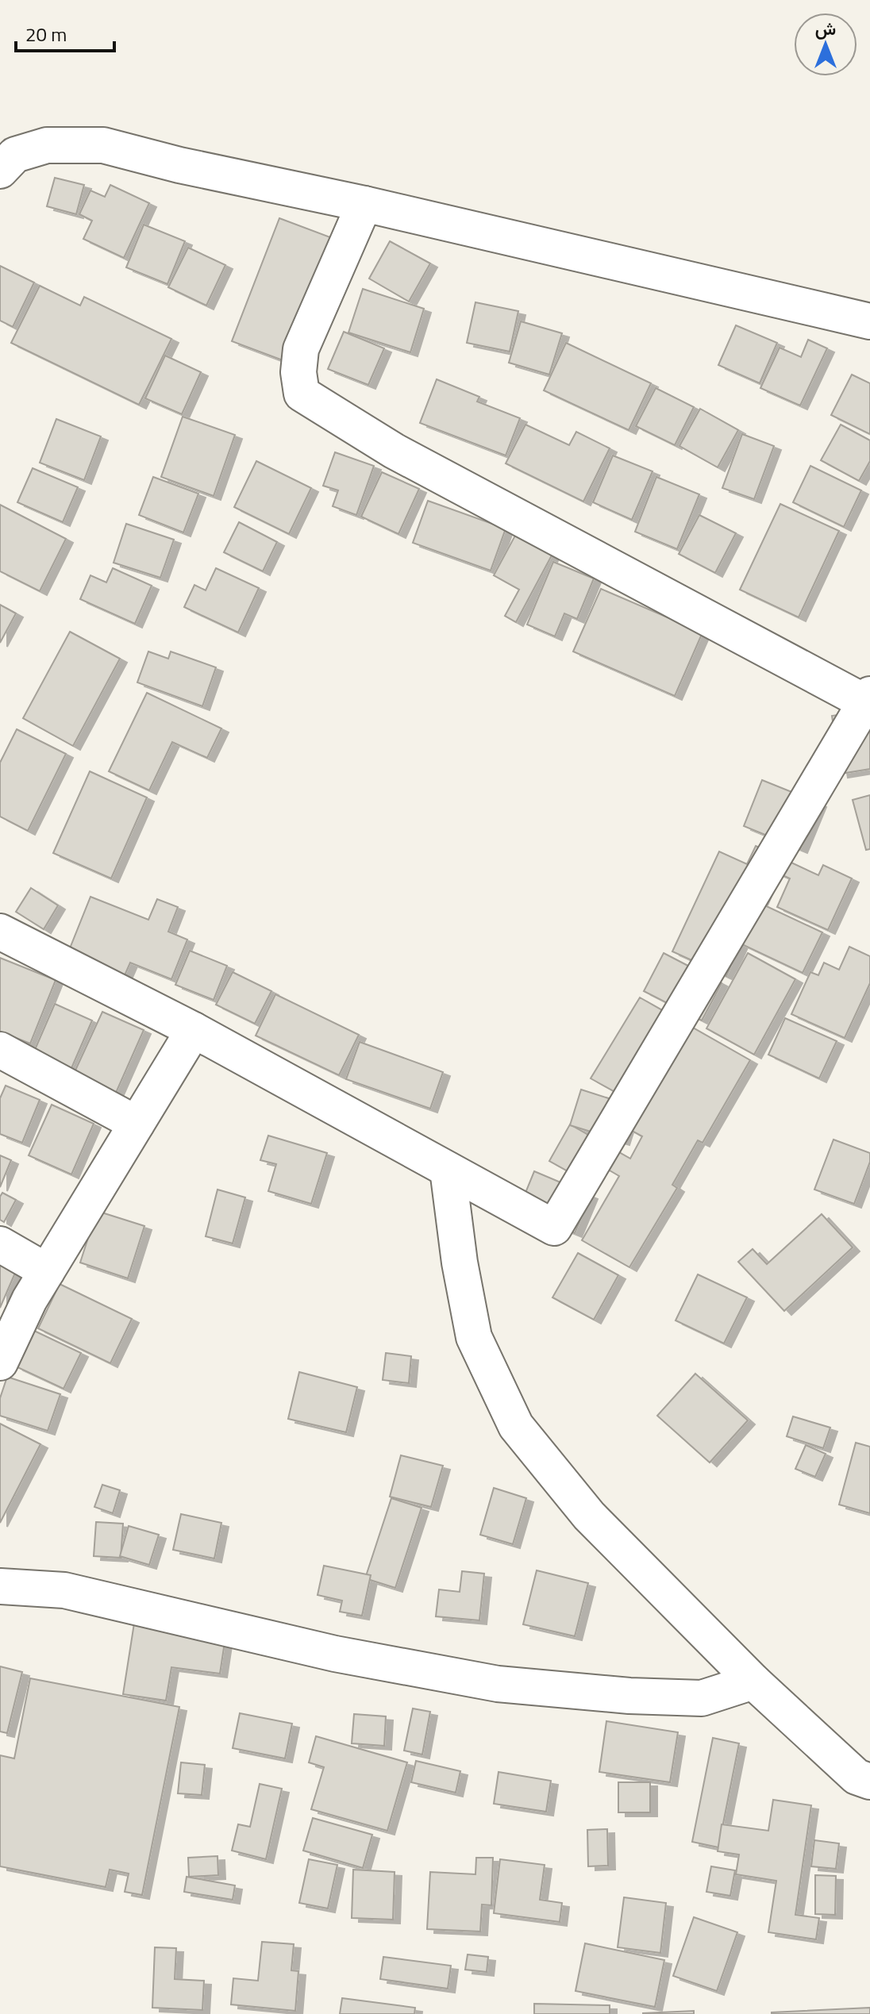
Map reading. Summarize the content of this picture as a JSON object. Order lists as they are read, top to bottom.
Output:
{
  "scale_bar": "20 m",
  "north": "top"
}
